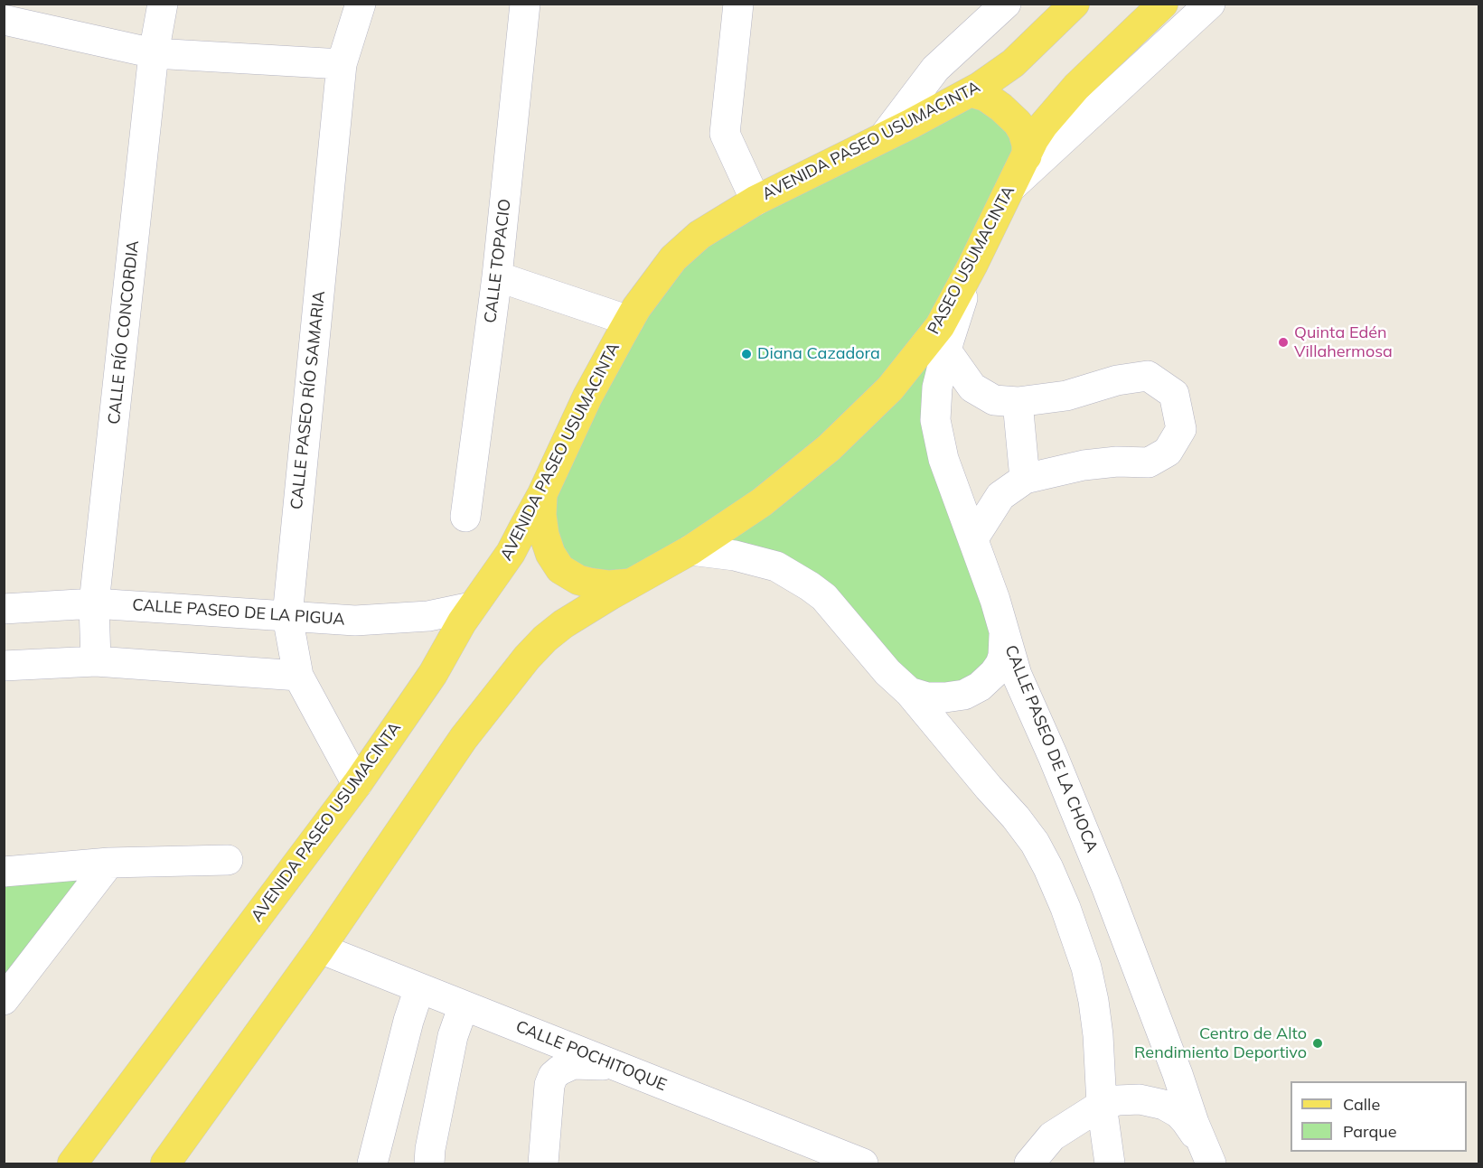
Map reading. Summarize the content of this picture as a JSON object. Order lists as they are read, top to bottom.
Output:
{
  "streets": {
    "main road": ["AVENIDA PASEO USUMACINTA", "PASEO USUMACINTA"],
    "street": [
      "CALLE TOPACIO",
      "CALLE RÍO CONCORDIA",
      "CALLE PASEO RÍO SAMARIA",
      "CALLE PASEO DE LA PIGUA",
      "CALLE PASEO DE LA CHOCA",
      "CALLE POCHITOQUE"
    ]
  },
  "crossings": [
    ["AVENIDA PASEO USUMACINTA", "CALLE PASEO RÍO SAMARIA"],
    ["AVENIDA PASEO USUMACINTA", "CALLE PASEO DE LA PIGUA"],
    ["PASEO USUMACINTA", "CALLE PASEO DE LA CHOCA"],
    ["CALLE RÍO CONCORDIA", "CALLE PASEO DE LA PIGUA"],
    ["CALLE PASEO RÍO SAMARIA", "CALLE PASEO DE LA PIGUA"]
  ],
  "places": ["Quinta Edén Villahermosa", "Diana Cazadora", "Centro de Alto Rendimiento Deportivo"],
  "legend": ["Calle", "Parque"]
}
